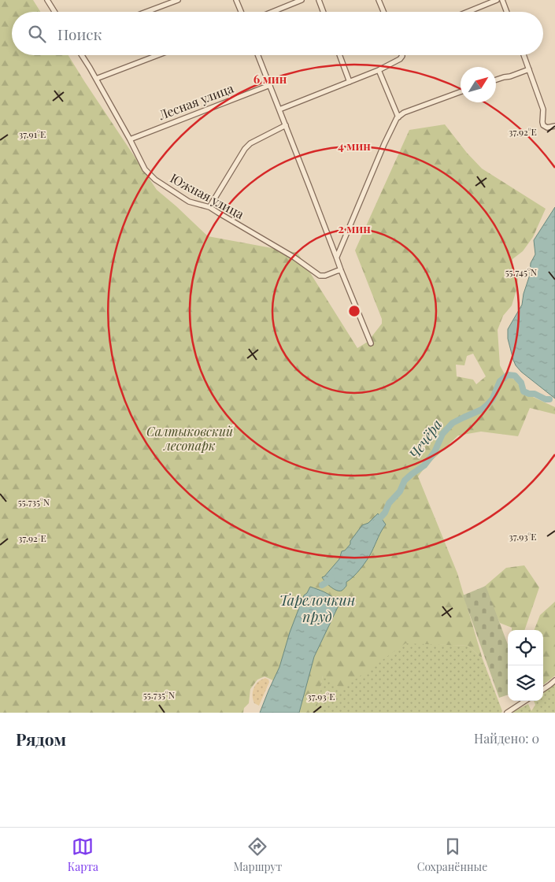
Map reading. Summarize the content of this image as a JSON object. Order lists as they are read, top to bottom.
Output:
{
  "streets": {
    "street": ["Лесная улица", "Южная улица"]
  },
  "crossings": [
    ["Лесная улица", "Южная улица"]
  ],
  "water": ["Чечёра", "Тарелочкин пруд"],
  "parks": ["Салтыковский лесопарк"],
  "north": "top right",
  "page": {
    "search": "Поиск",
    "heading": ["Рядом", "Найдено: 0"],
    "nav": ["Карта", "Маршрут", "Сохранённые"]
  },
  "coordinates": [
    "37.92°E",
    "37.91°E",
    "55.745°N",
    "55.735°N",
    "37.93°E"
  ],
  "rings": ["6 мин", "4 мин", "2 мин"]
}
